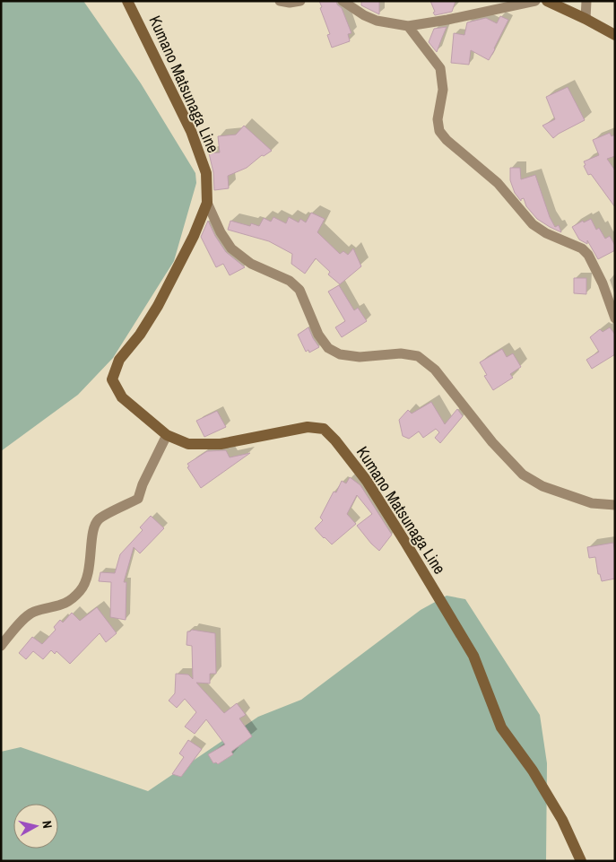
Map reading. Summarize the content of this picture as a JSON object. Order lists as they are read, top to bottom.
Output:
{
  "streets": {
    "main road": ["Kumano Matsunaga Line"]
  },
  "north": "right"
}
